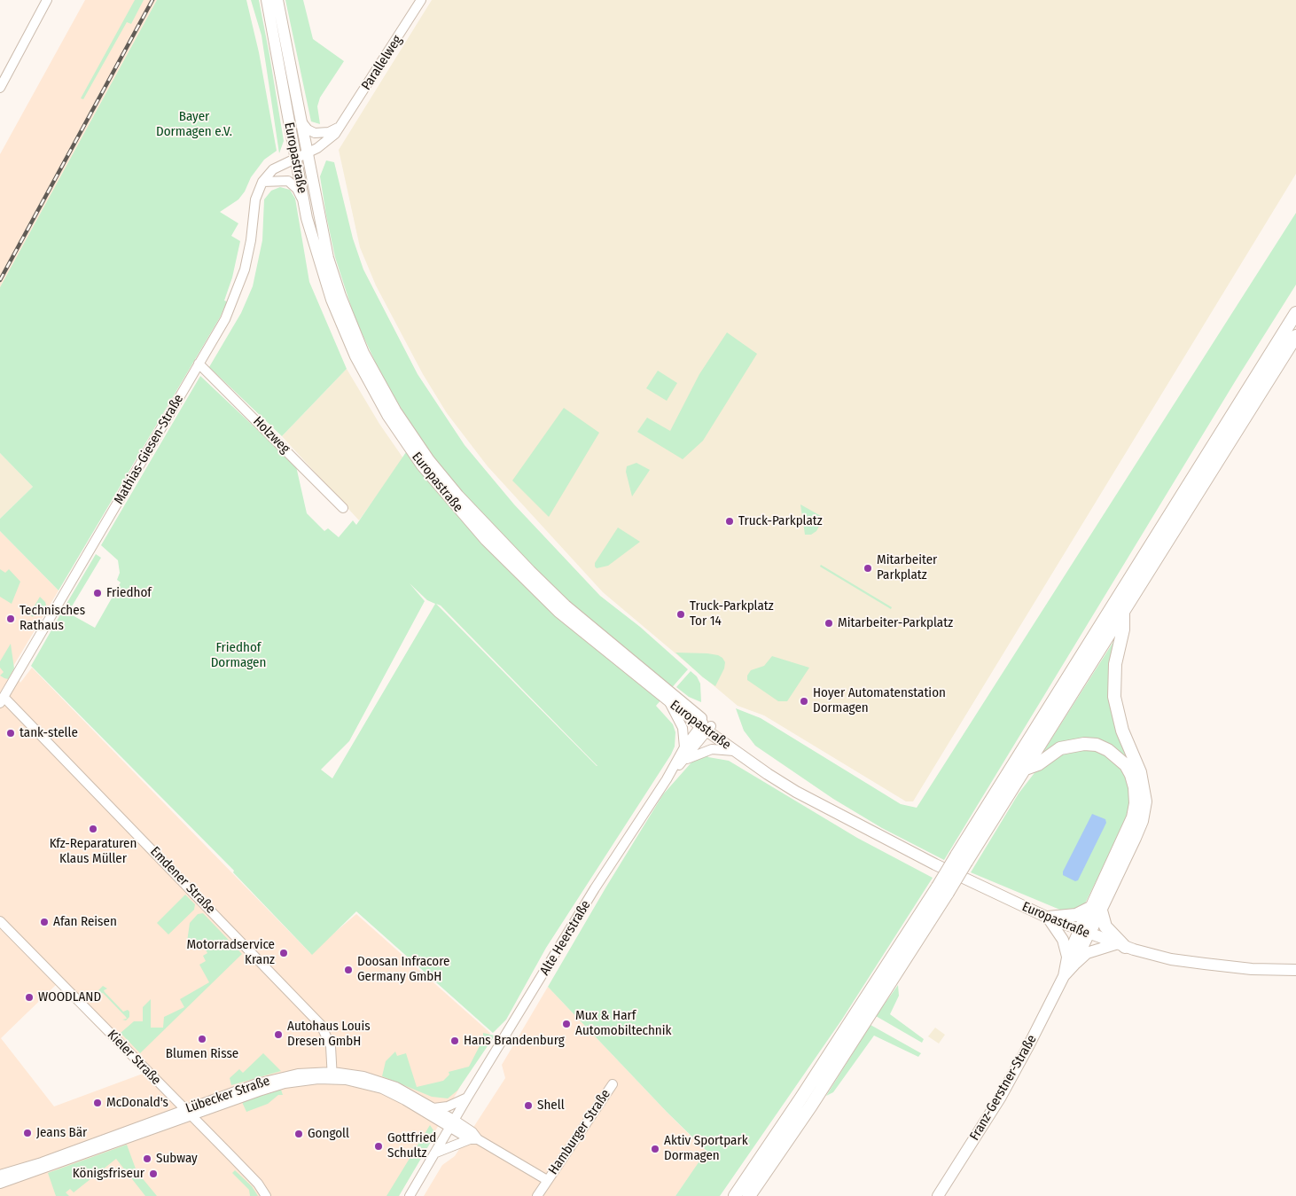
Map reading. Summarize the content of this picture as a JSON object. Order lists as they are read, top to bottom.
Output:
{
  "streets": {
    "main road": ["Europastraße", "Franz-Gerstner-Straße"],
    "street": [
      "Parallelweg",
      "Holzweg",
      "Mathias-Giesen-Straße",
      "Emdener Straße",
      "Alte Heerstraße",
      "Kieler Straße",
      "Lübecker Straße",
      "Hamburger Straße"
    ]
  },
  "crossings": [
    ["Parallelweg", "Europastraße"],
    ["Parallelweg", "Mathias-Giesen-Straße"],
    ["Europastraße", "Mathias-Giesen-Straße"],
    ["Europastraße", "Alte Heerstraße"],
    ["Europastraße", "Franz-Gerstner-Straße"],
    ["Holzweg", "Mathias-Giesen-Straße"],
    ["Mathias-Giesen-Straße", "Emdener Straße"],
    ["Emdener Straße", "Lübecker Straße"],
    ["Alte Heerstraße", "Lübecker Straße"],
    ["Alte Heerstraße", "Hamburger Straße"],
    ["Kieler Straße", "Lübecker Straße"],
    ["Lübecker Straße", "Hamburger Straße"]
  ],
  "parks": ["Bayer Dormagen e.V.", "Friedhof Dormagen"],
  "places": [
    "Truck-Parkplatz",
    "Mitarbeiter Parkplatz",
    "Friedhof",
    "Truck-Parkplatz Tor 14",
    "Technisches Rathaus",
    "Mitarbeiter-Parkplatz",
    "Hoyer Automatenstation Dormagen",
    "tank-stelle",
    "Kfz-Reparaturen Klaus Müller",
    "Afan Reisen",
    "Motorradservice Kranz",
    "Doosan Infracore Germany GmbH",
    "WOODLAND",
    "Mux & Harf Automobiltechnik",
    "Autohaus Louis Dresen GmbH",
    "Blumen Risse",
    "Hans Brandenburg",
    "McDonald's",
    "Shell",
    "Jeans Bär",
    "Gongoll",
    "Gottfried Schultz",
    "Aktiv Sportpark Dormagen",
    "Subway",
    "Königsfriseur"
  ]
}
